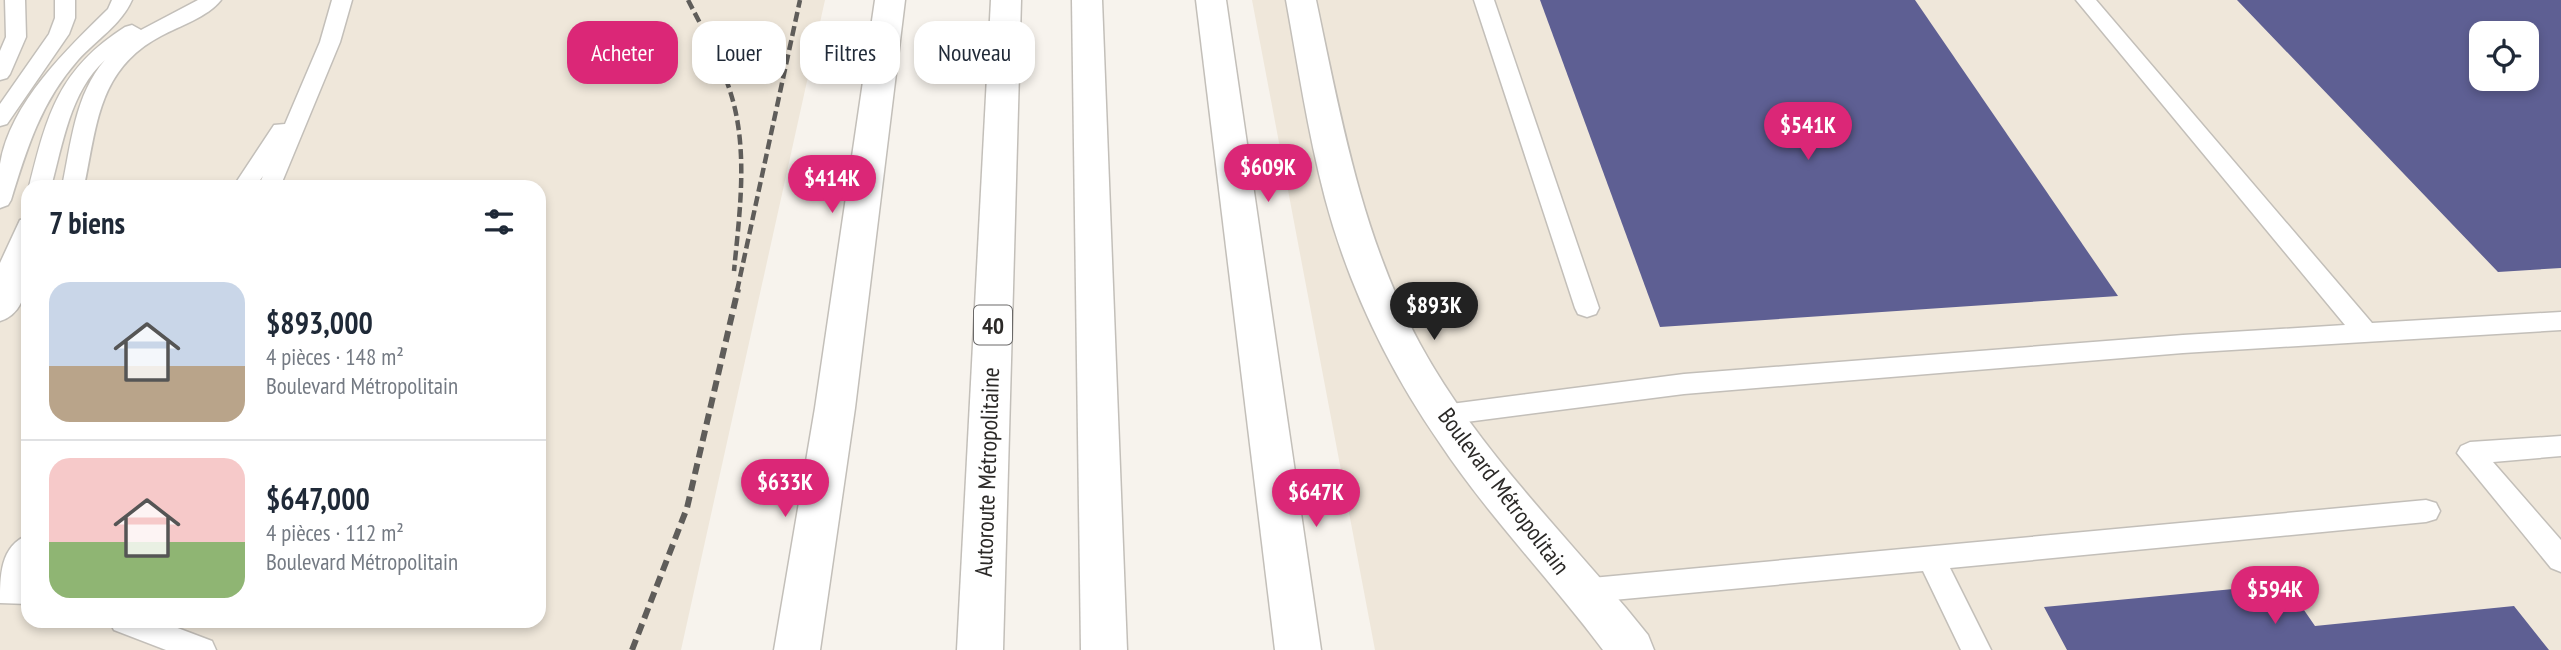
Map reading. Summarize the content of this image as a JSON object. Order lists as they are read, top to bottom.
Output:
{
  "streets": {
    "main road": ["40", "Autoroute Métropolitaine", "Boulevard Métropolitain"]
  },
  "page": {
    "chip": [
      "Acheter",
      "Louer",
      "Filtres",
      "Nouveau"
    ],
    "price": [
      "$541K",
      "$609K",
      "$414K",
      "$893K",
      "$633K",
      "$647K",
      "$594K"
    ],
    "heading": "7 biens",
    "list": [
      {
        "name": "$893,000",
        "note": "4 pièces · 148 m² · Boulevard Métropolitain"
      },
      {
        "name": "$647,000",
        "note": "4 pièces · 112 m² · Boulevard Métropolitain"
      }
    ]
  }
}
